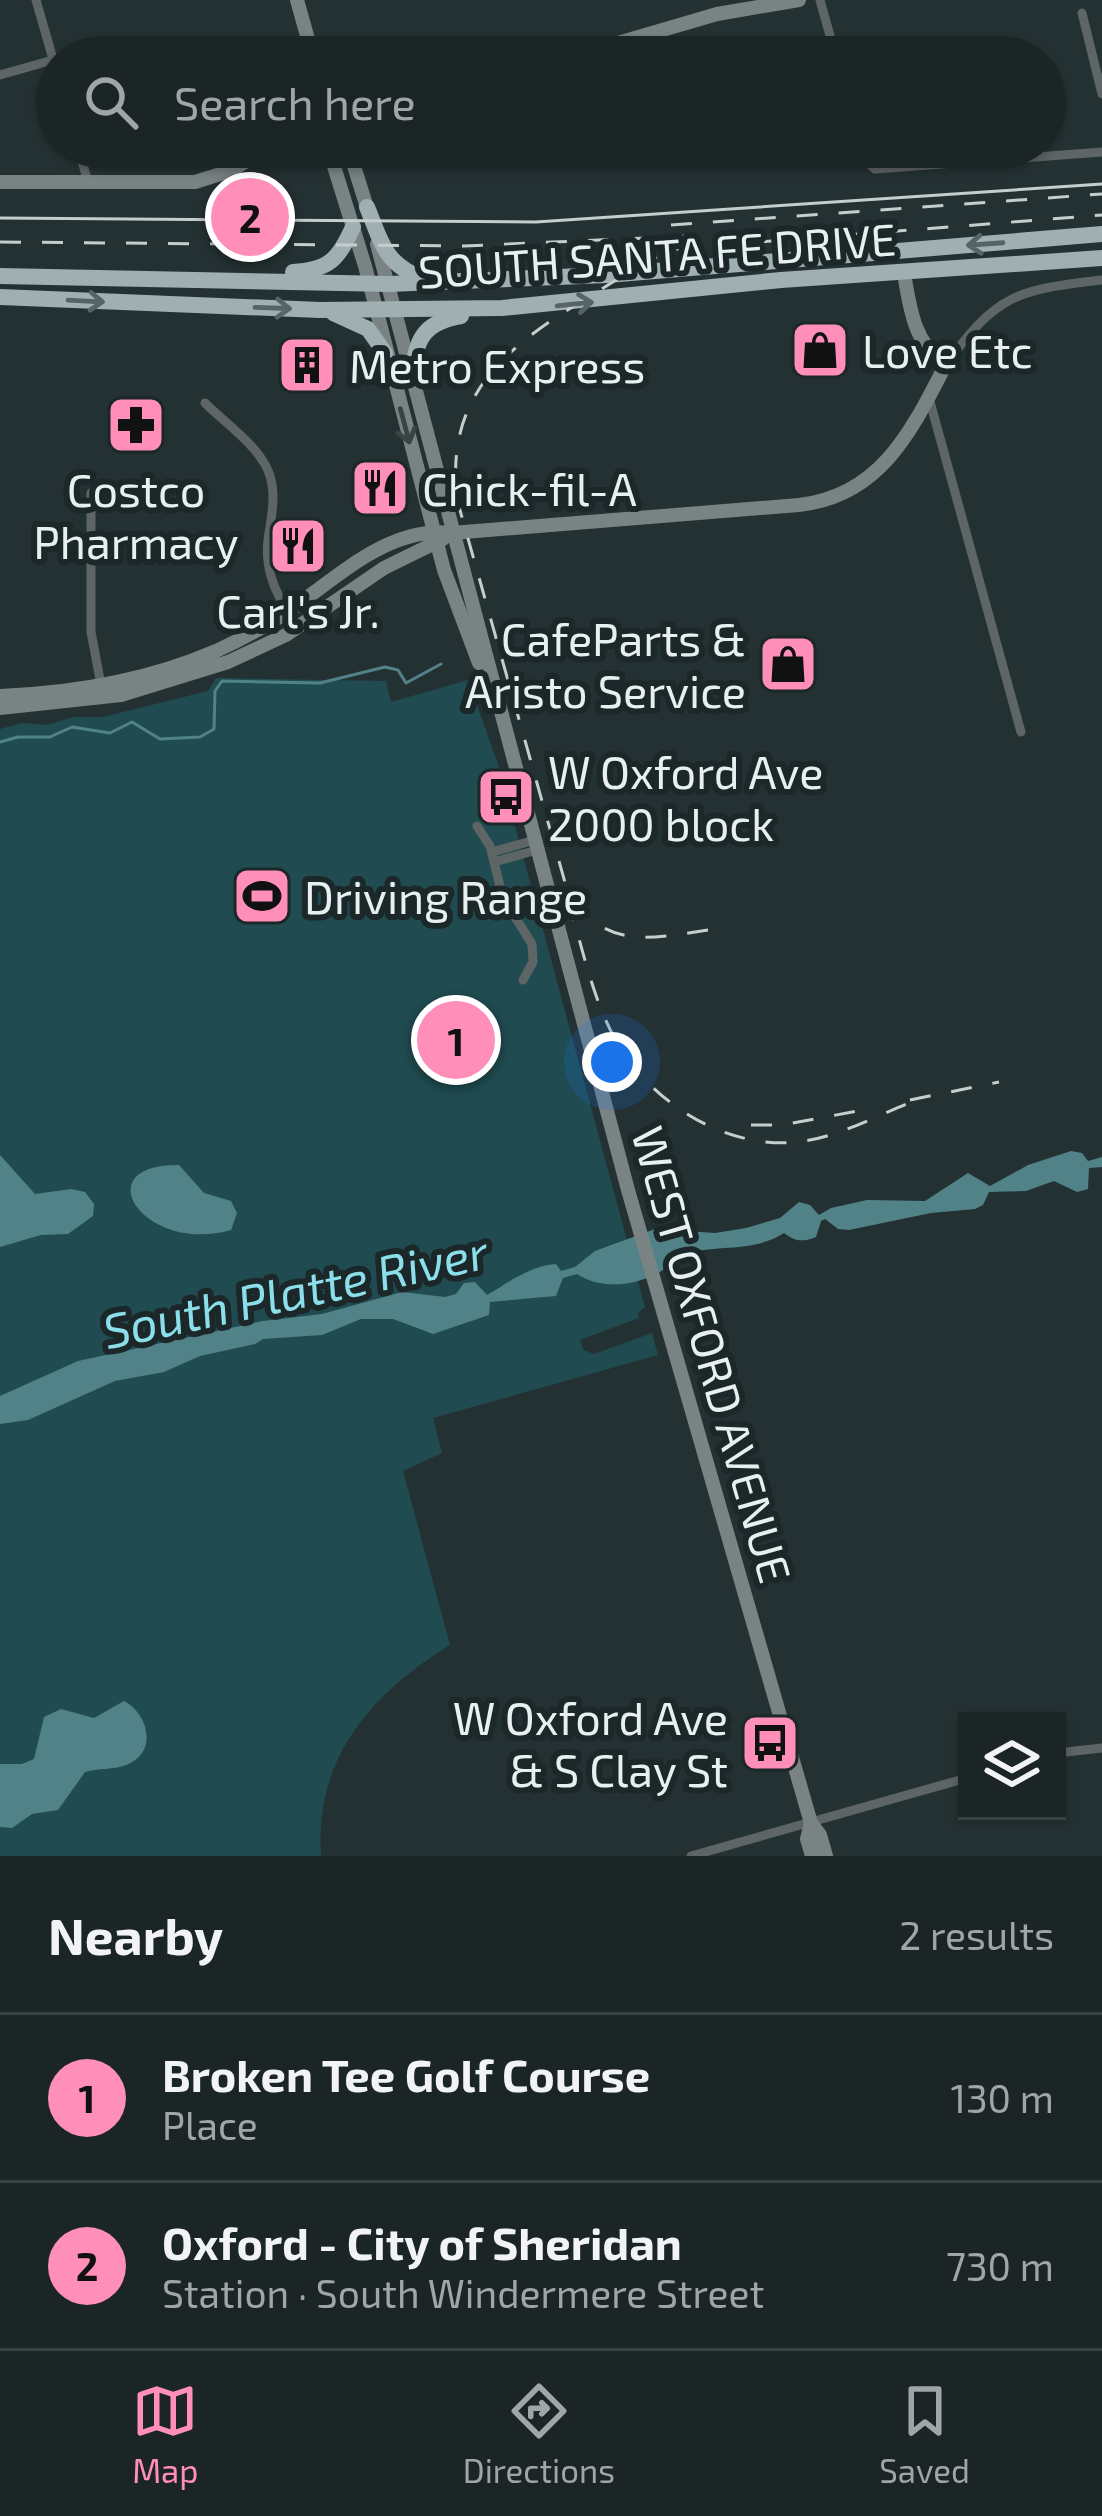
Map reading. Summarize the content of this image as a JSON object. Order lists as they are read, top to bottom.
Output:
{
  "streets": {
    "highway": ["SOUTH SANTA FE DRIVE"],
    "main road": ["WEST OXFORD AVENUE"]
  },
  "crossings": [
    ["SOUTH SANTA FE DRIVE", "WEST OXFORD AVENUE"]
  ],
  "water": ["South Platte River"],
  "places": {
    "shop": ["Love Etc", "CafeParts & Aristo Service"],
    "building": ["Metro Express"],
    "pharmacy": ["Costco Pharmacy"],
    "restaurant": ["Chick-fil-A", "Carl's Jr."],
    "bus stop": ["W Oxford Ave 2000 block", "W Oxford Ave & S Clay St"],
    "sports": ["Driving Range"]
  },
  "page": {
    "search": "Search here",
    "pins": ["2", "1"],
    "heading": ["Nearby", "2 results"],
    "list": [
      {
        "mark": "1",
        "name": "Broken Tee Golf Course",
        "note": "Place",
        "value": "130 m"
      },
      {
        "mark": "2",
        "name": "Oxford - City of Sheridan",
        "note": "Station · South Windermere Street",
        "value": "730 m"
      }
    ],
    "nav": ["Map", "Directions", "Saved"]
  }
}
